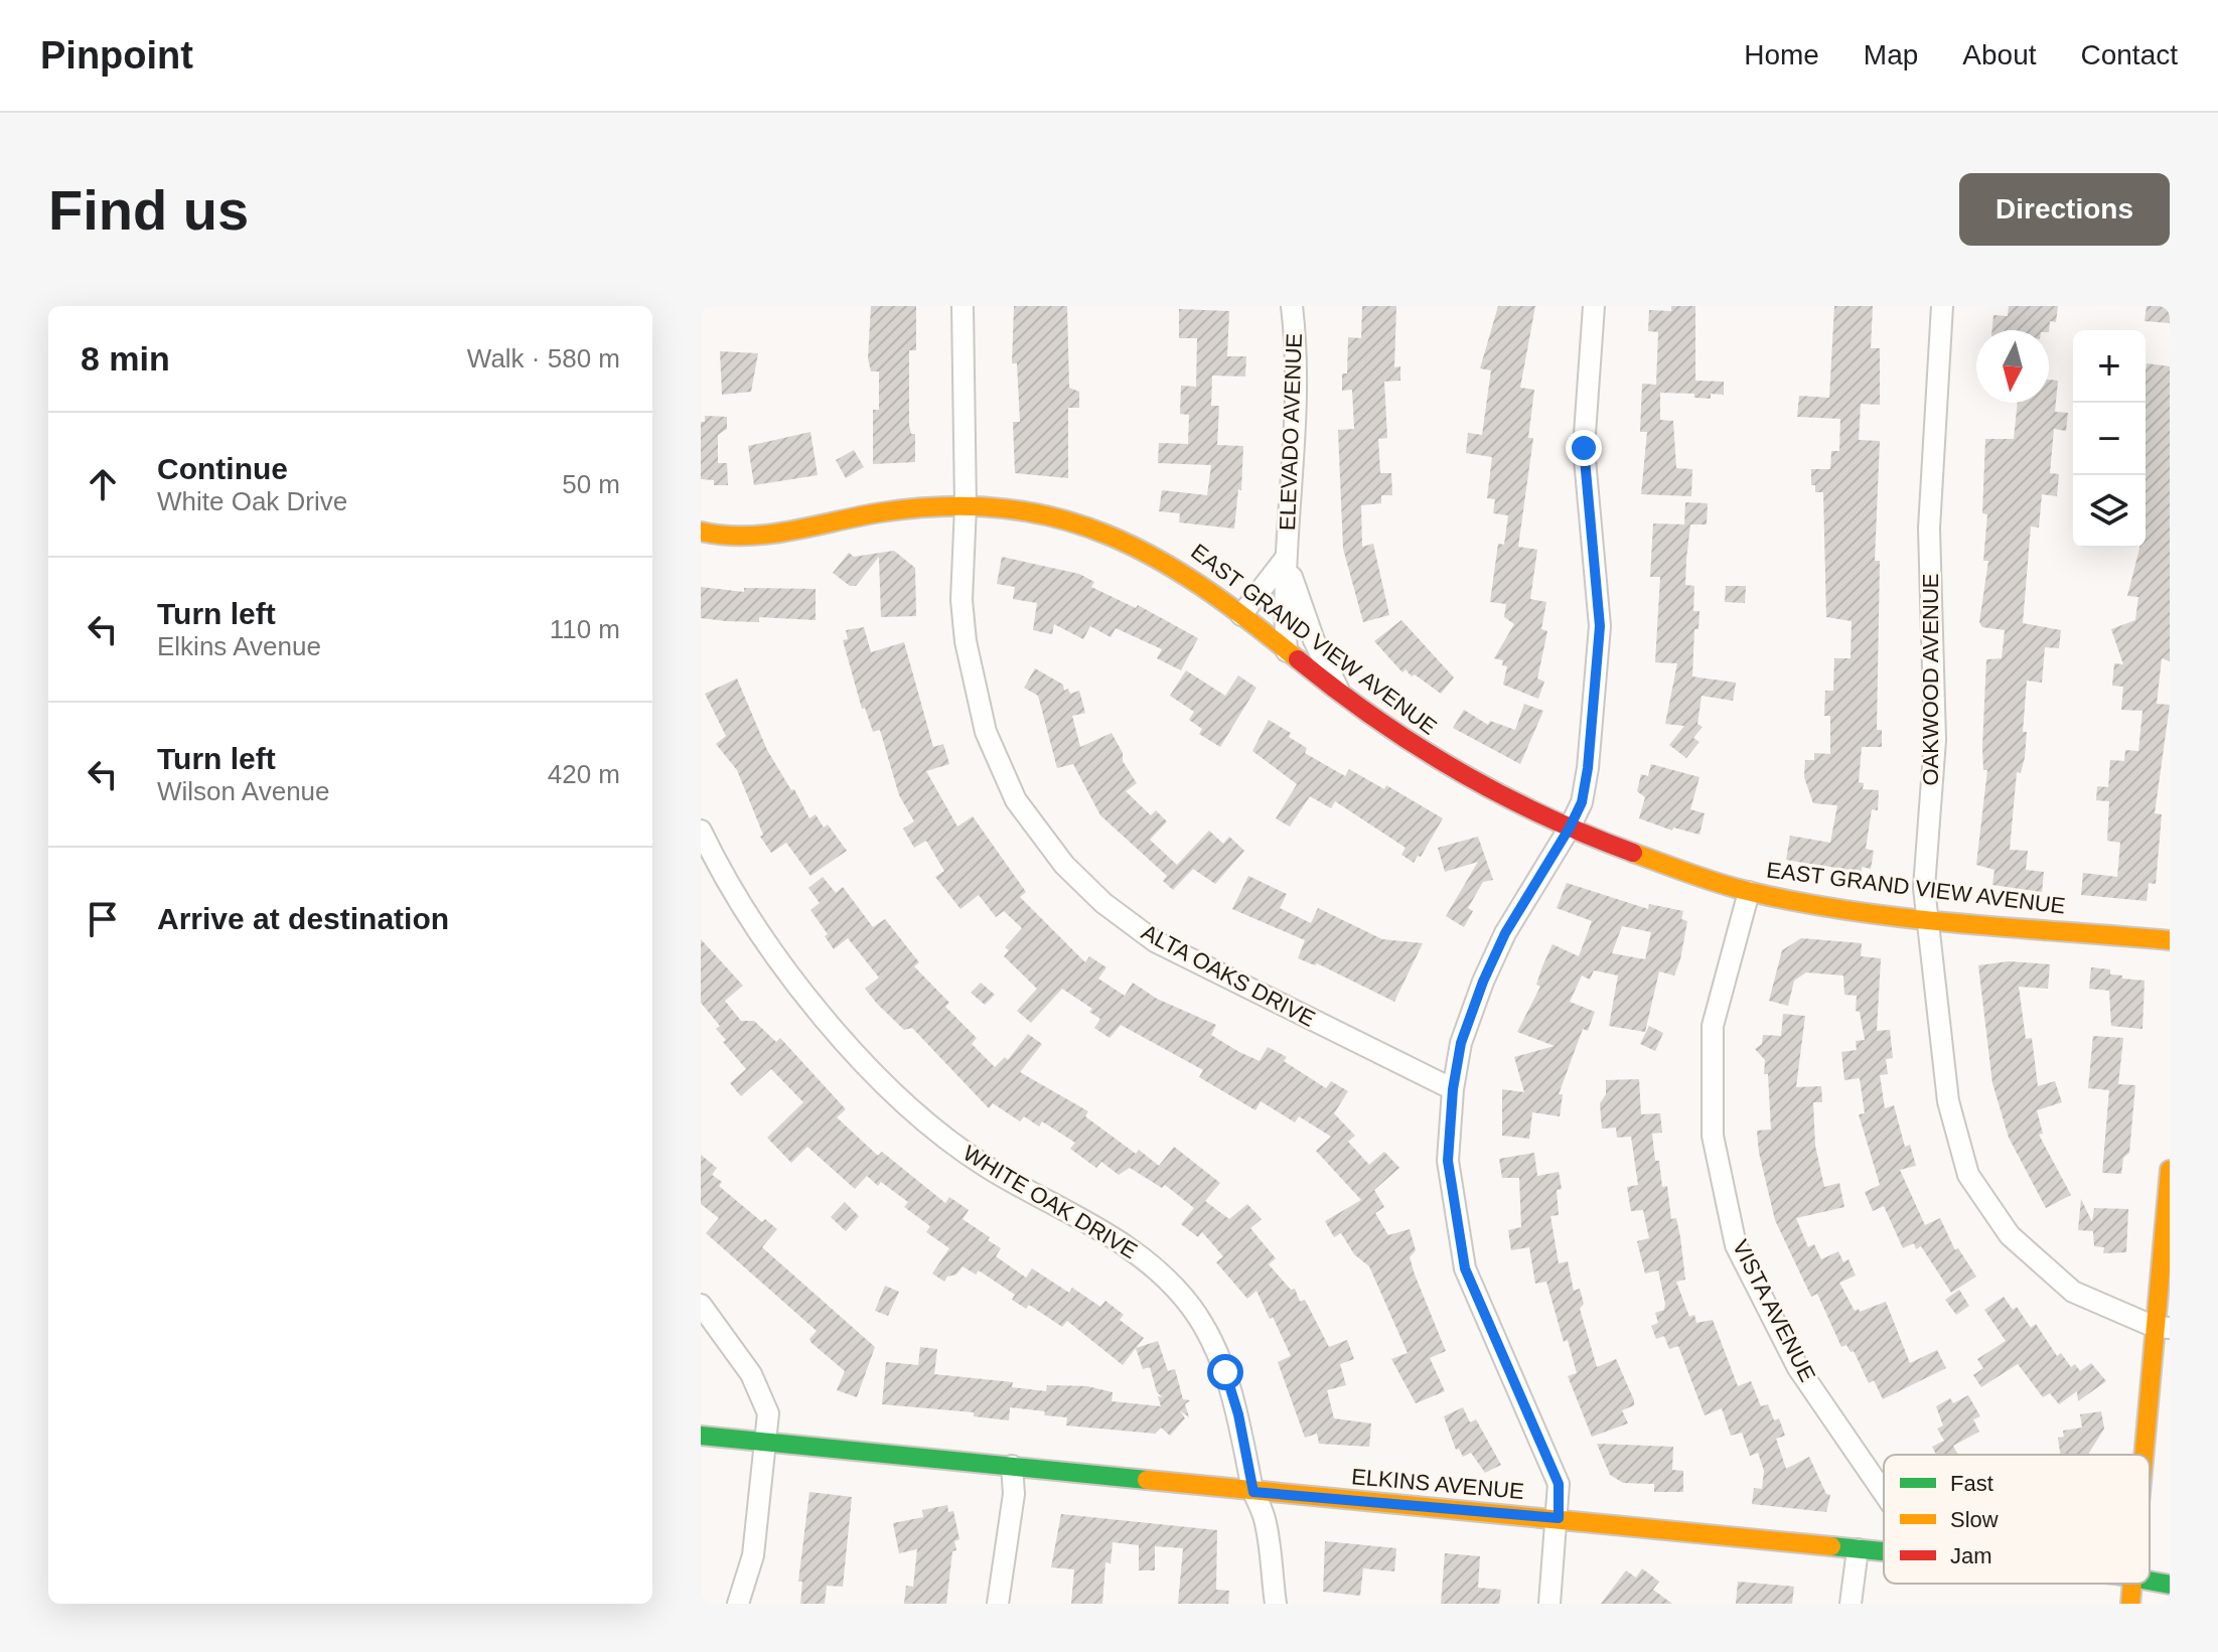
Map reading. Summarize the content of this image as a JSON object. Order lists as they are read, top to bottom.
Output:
{
  "streets": {
    "street": [
      "ELEVADO AVENUE",
      "EAST GRAND VIEW AVENUE",
      "OAKWOOD AVENUE",
      "ALTA OAKS DRIVE",
      "WHITE OAK DRIVE",
      "VISTA AVENUE",
      "ELKINS AVENUE"
    ]
  },
  "crossings": [
    ["ELEVADO AVENUE", "EAST GRAND VIEW AVENUE"],
    ["EAST GRAND VIEW AVENUE", "OAKWOOD AVENUE"],
    ["EAST GRAND VIEW AVENUE", "ALTA OAKS DRIVE"],
    ["EAST GRAND VIEW AVENUE", "VISTA AVENUE"],
    ["WHITE OAK DRIVE", "ELKINS AVENUE"]
  ],
  "legend": ["Fast", "Slow", "Jam"],
  "north": "bottom",
  "page": {
    "header": "Pinpoint",
    "nav": [
      "Home",
      "Map",
      "About",
      "Contact"
    ],
    "buttons": "Directions",
    "title": "Find us",
    "heading": ["8 min", "Walk · 580 m"],
    "map_buttons": ["+", "−"],
    "list": [
      ["Continue", "White Oak Drive", "50 m"],
      ["Turn left", "Elkins Avenue", "110 m"],
      ["Turn left", "Wilson Avenue", "420 m"],
      "Arrive at destination"
    ]
  }
}
